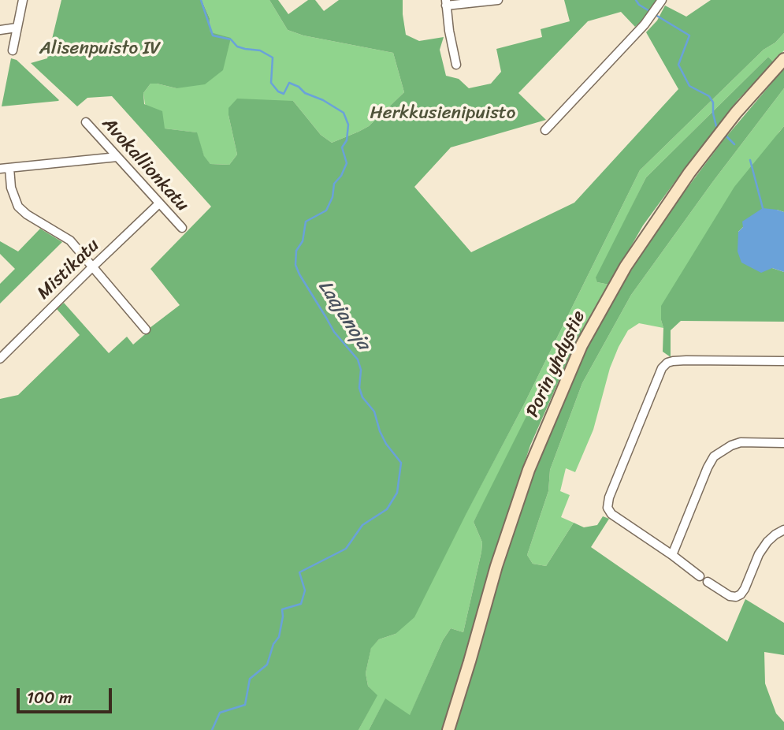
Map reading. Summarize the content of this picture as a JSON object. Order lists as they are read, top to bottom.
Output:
{
  "streets": {
    "main road": ["Porin yhdystie"],
    "street": ["Avokallionkatu", "Mistikatu"]
  },
  "crossings": [
    ["Avokallionkatu", "Mistikatu"]
  ],
  "water": ["Laajanoja"],
  "parks": ["Alisenpuisto IV", "Herkkusienipuisto"],
  "scale_bar": "100 m"
}
